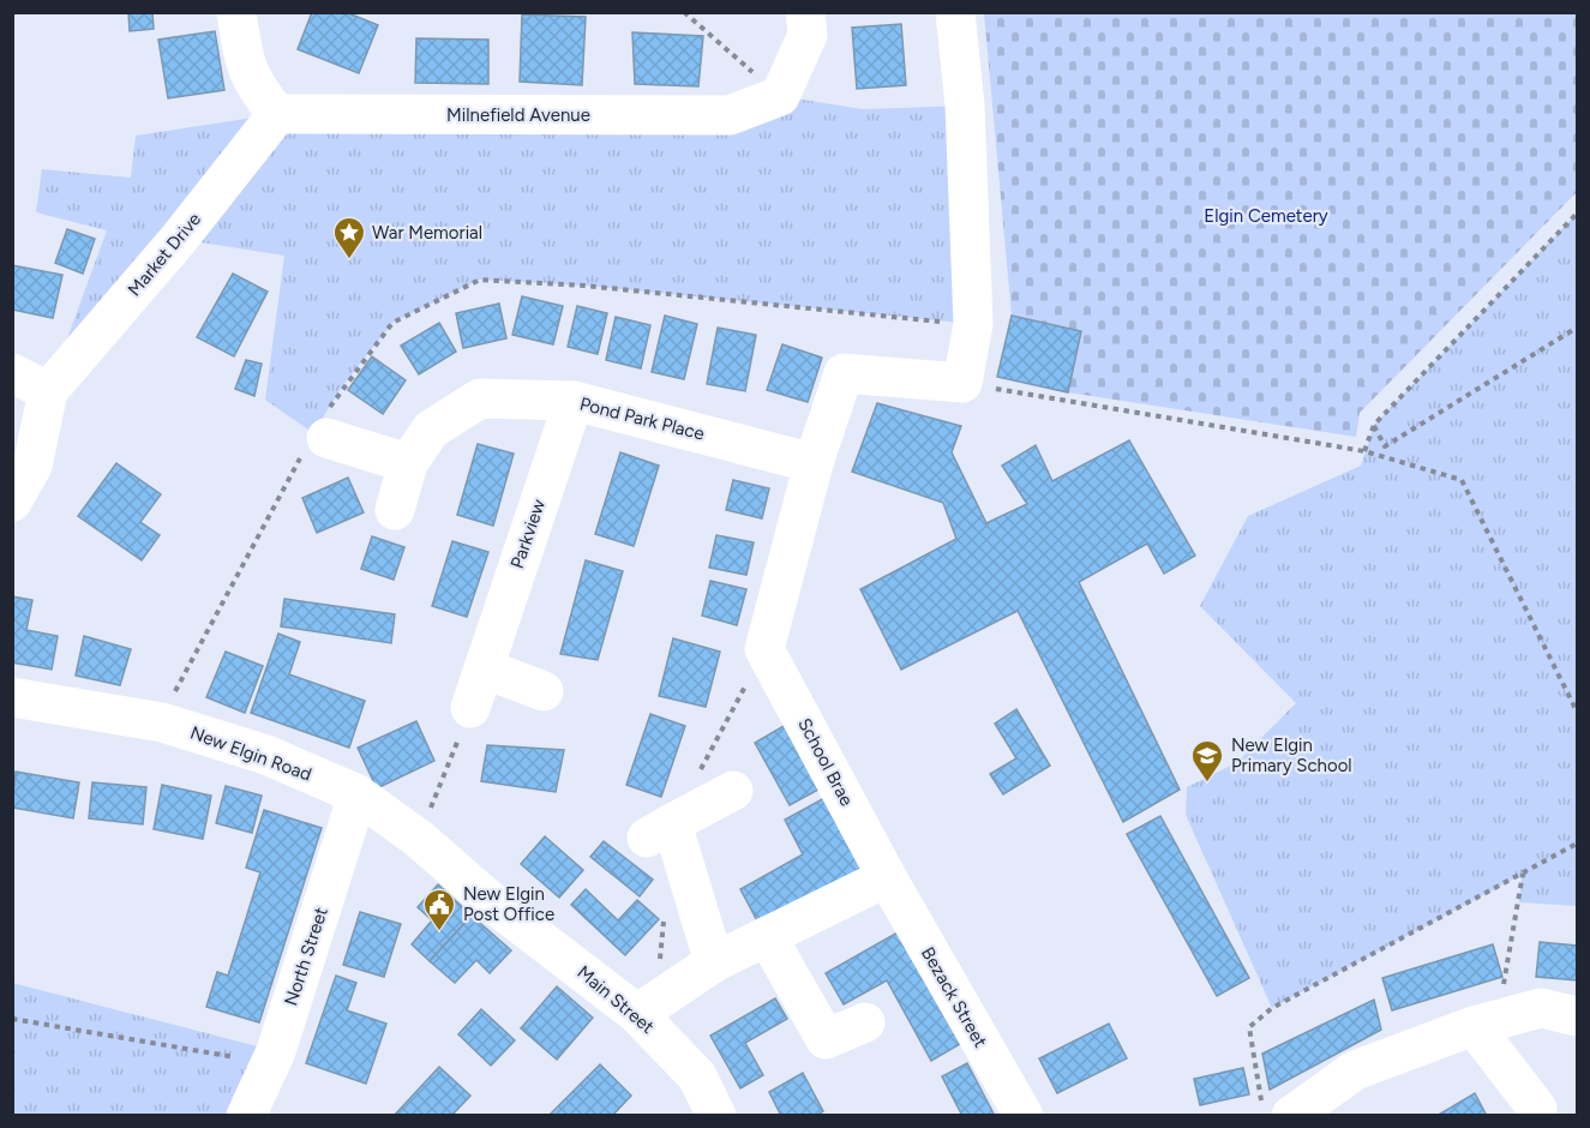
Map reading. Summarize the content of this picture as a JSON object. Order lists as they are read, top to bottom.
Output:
{
  "streets": {
    "street": [
      "Milnefield Avenue",
      "Market Drive",
      "Pond Park Place",
      "Parkview",
      "New Elgin Road",
      "School Brae",
      "North Street",
      "Bezack Street",
      "Main Street"
    ]
  },
  "crossings": [
    ["Milnefield Avenue", "Market Drive"],
    ["Pond Park Place", "Parkview"],
    ["Pond Park Place", "School Brae"],
    ["New Elgin Road", "North Street"],
    ["New Elgin Road", "Main Street"],
    ["School Brae", "Bezack Street"]
  ],
  "parks": ["Elgin Cemetery"],
  "places": {
    "place": ["War Memorial"],
    "school or university": ["New Elgin Primary School"],
    "public building": ["New Elgin Post Office"]
  }
}
